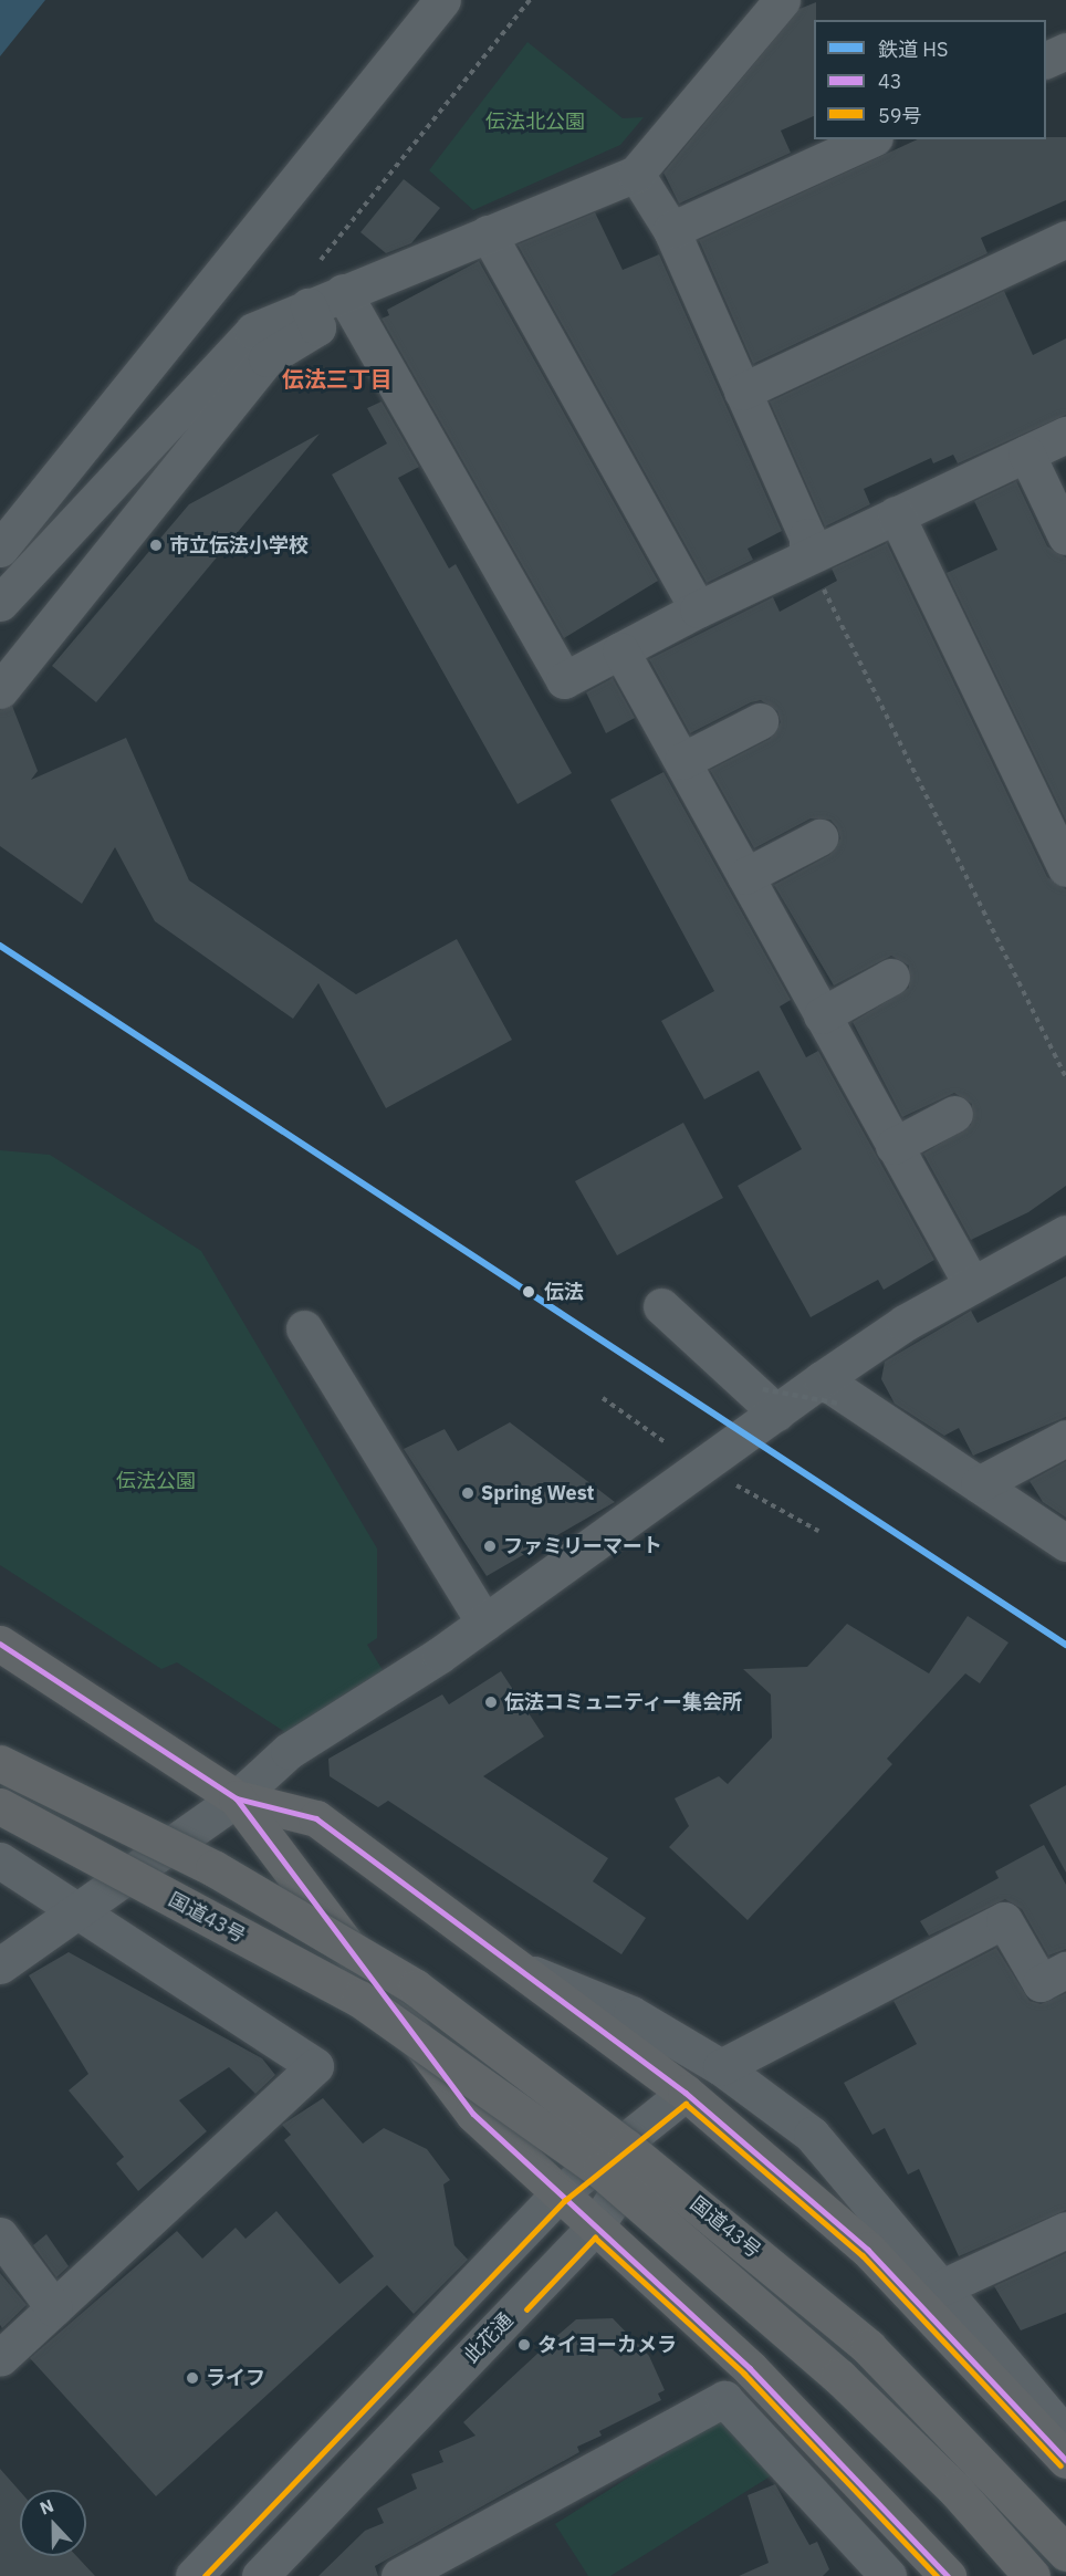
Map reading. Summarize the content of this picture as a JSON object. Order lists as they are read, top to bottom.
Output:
{
  "streets": {
    "highway": ["国道43号"],
    "street": ["此花通"]
  },
  "districts": ["伝法三丁目"],
  "parks": ["伝法北公園", "伝法公園"],
  "places": [
    "市立伝法小学校",
    "伝法",
    "Spring West",
    "ファミリーマート",
    "伝法コミュニティー集会所",
    "タイヨーカメラ",
    "ライフ"
  ],
  "lines": ["rail line HS", "transit line 43", "transit line 59号"],
  "legend": ["鉄道 HS", "43", "59号"],
  "north": "top"
}
